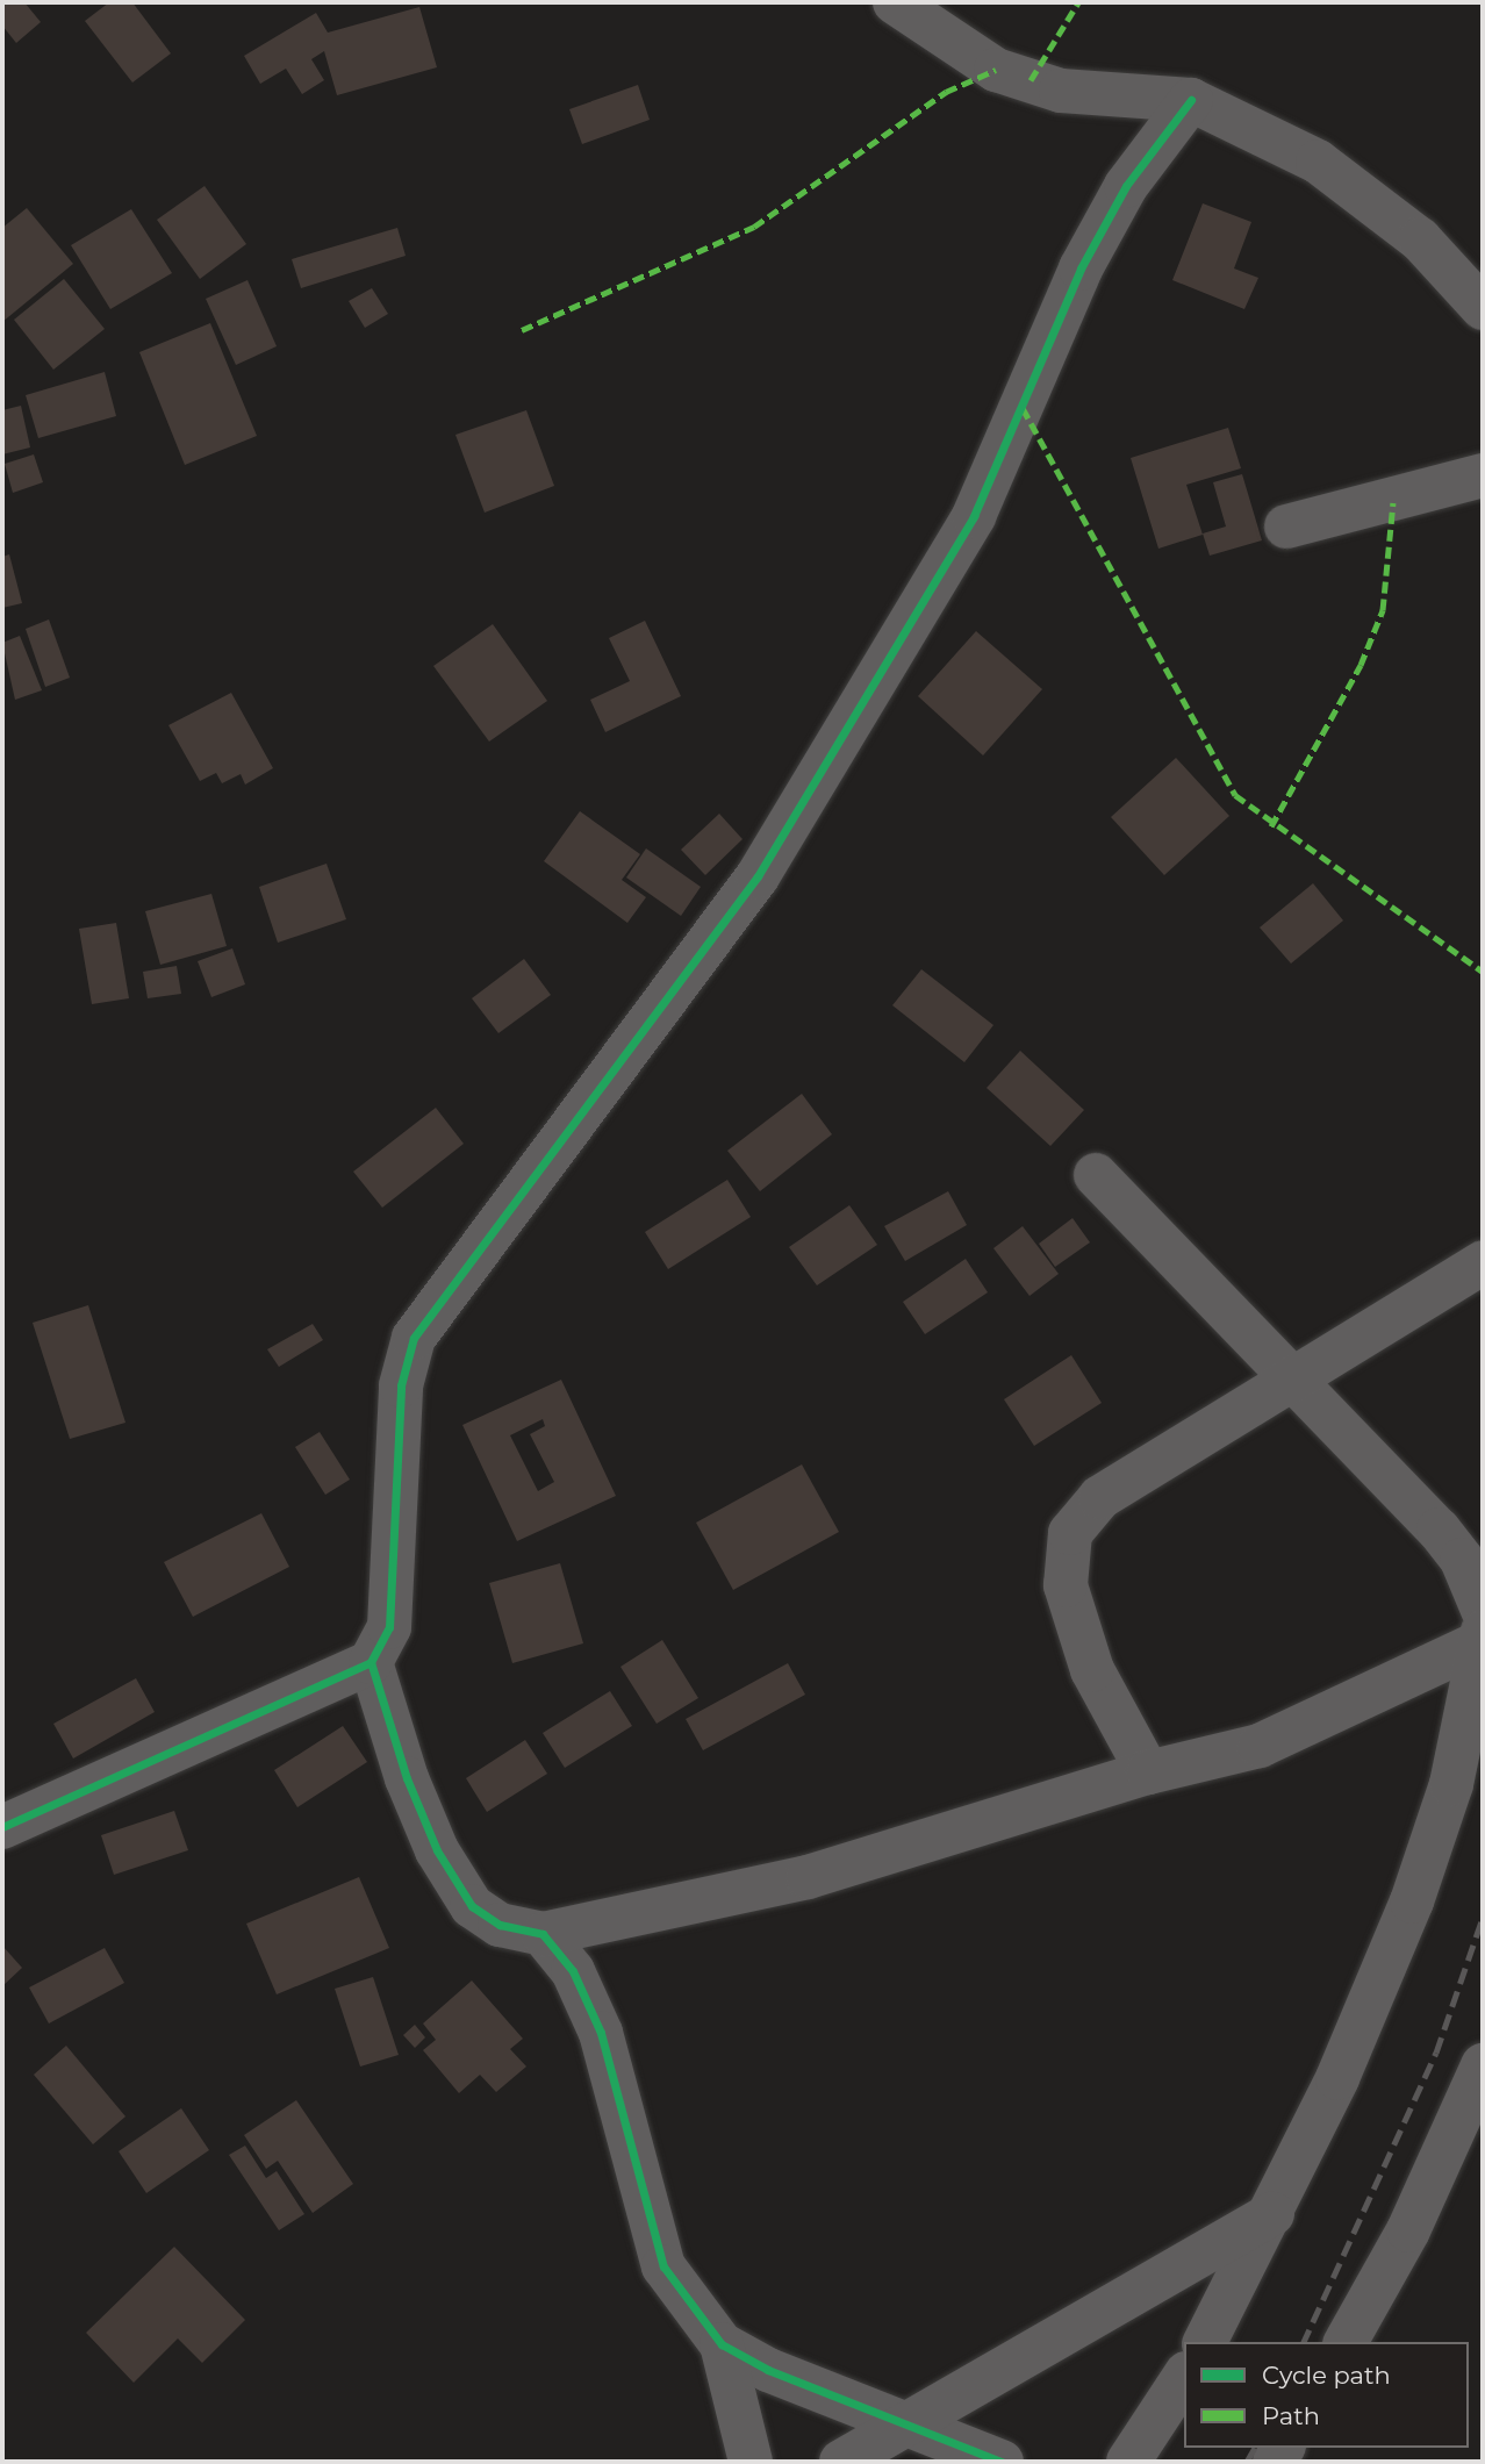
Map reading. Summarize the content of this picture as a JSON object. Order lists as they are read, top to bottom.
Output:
{
  "legend": ["Cycle path", "Path"]
}
